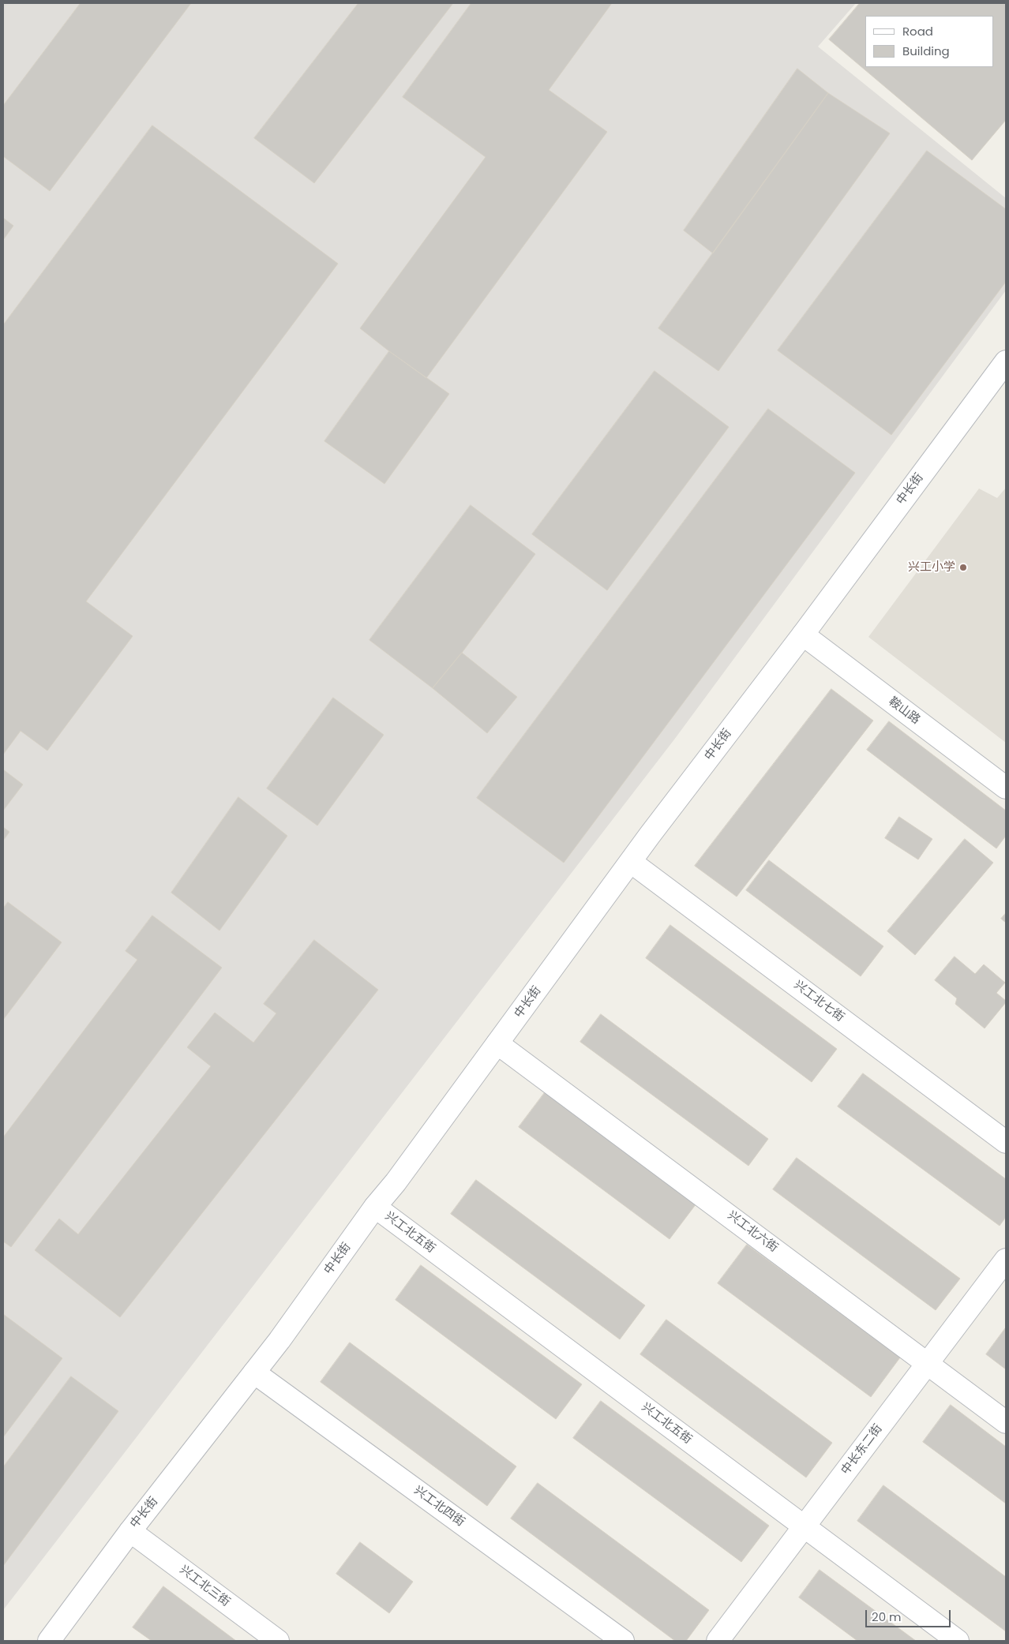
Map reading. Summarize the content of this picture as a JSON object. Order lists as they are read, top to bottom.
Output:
{
  "streets": {
    "street": [
      "中长街",
      "鞍山路",
      "兴工北七街",
      "兴工北六街",
      "兴工北五街",
      "中长东二街",
      "兴工北四街",
      "兴工北三街"
    ]
  },
  "crossings": [
    ["中长街", "鞍山路"],
    ["中长街", "兴工北七街"],
    ["中长街", "兴工北六街"],
    ["中长街", "兴工北五街"],
    ["中长街", "兴工北四街"],
    ["中长街", "兴工北三街"],
    ["兴工北六街", "中长东二街"],
    ["兴工北五街", "中长东二街"]
  ],
  "places": ["兴工小学"],
  "legend": ["Road", "Building"],
  "scale_bar": "20 m"
}
